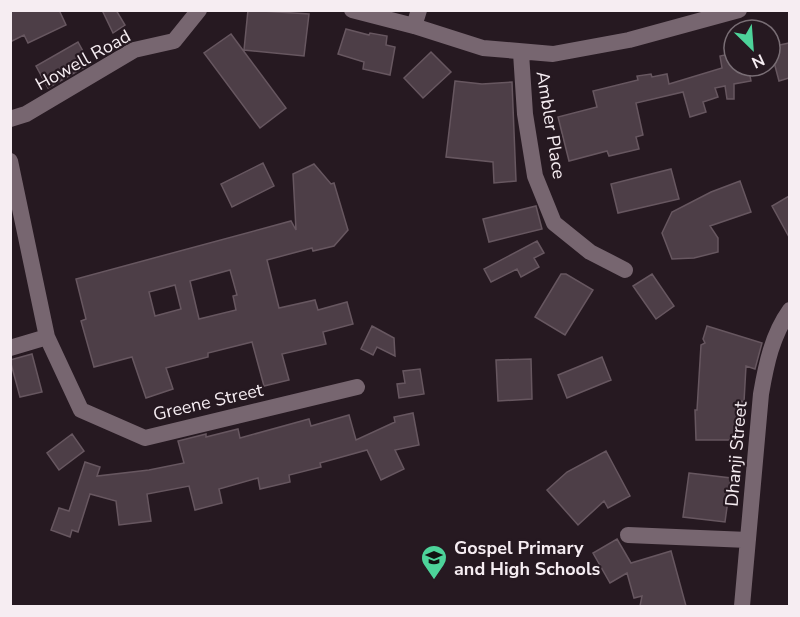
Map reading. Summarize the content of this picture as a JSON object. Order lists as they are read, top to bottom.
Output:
{
  "streets": {
    "street": [
      "Howell Road",
      "Ambler Place",
      "Greene Street",
      "Dhanji Street"
    ]
  },
  "places": {
    "school or university": ["Gospel Primary and High Schools"]
  },
  "north": "bottom right"
}
